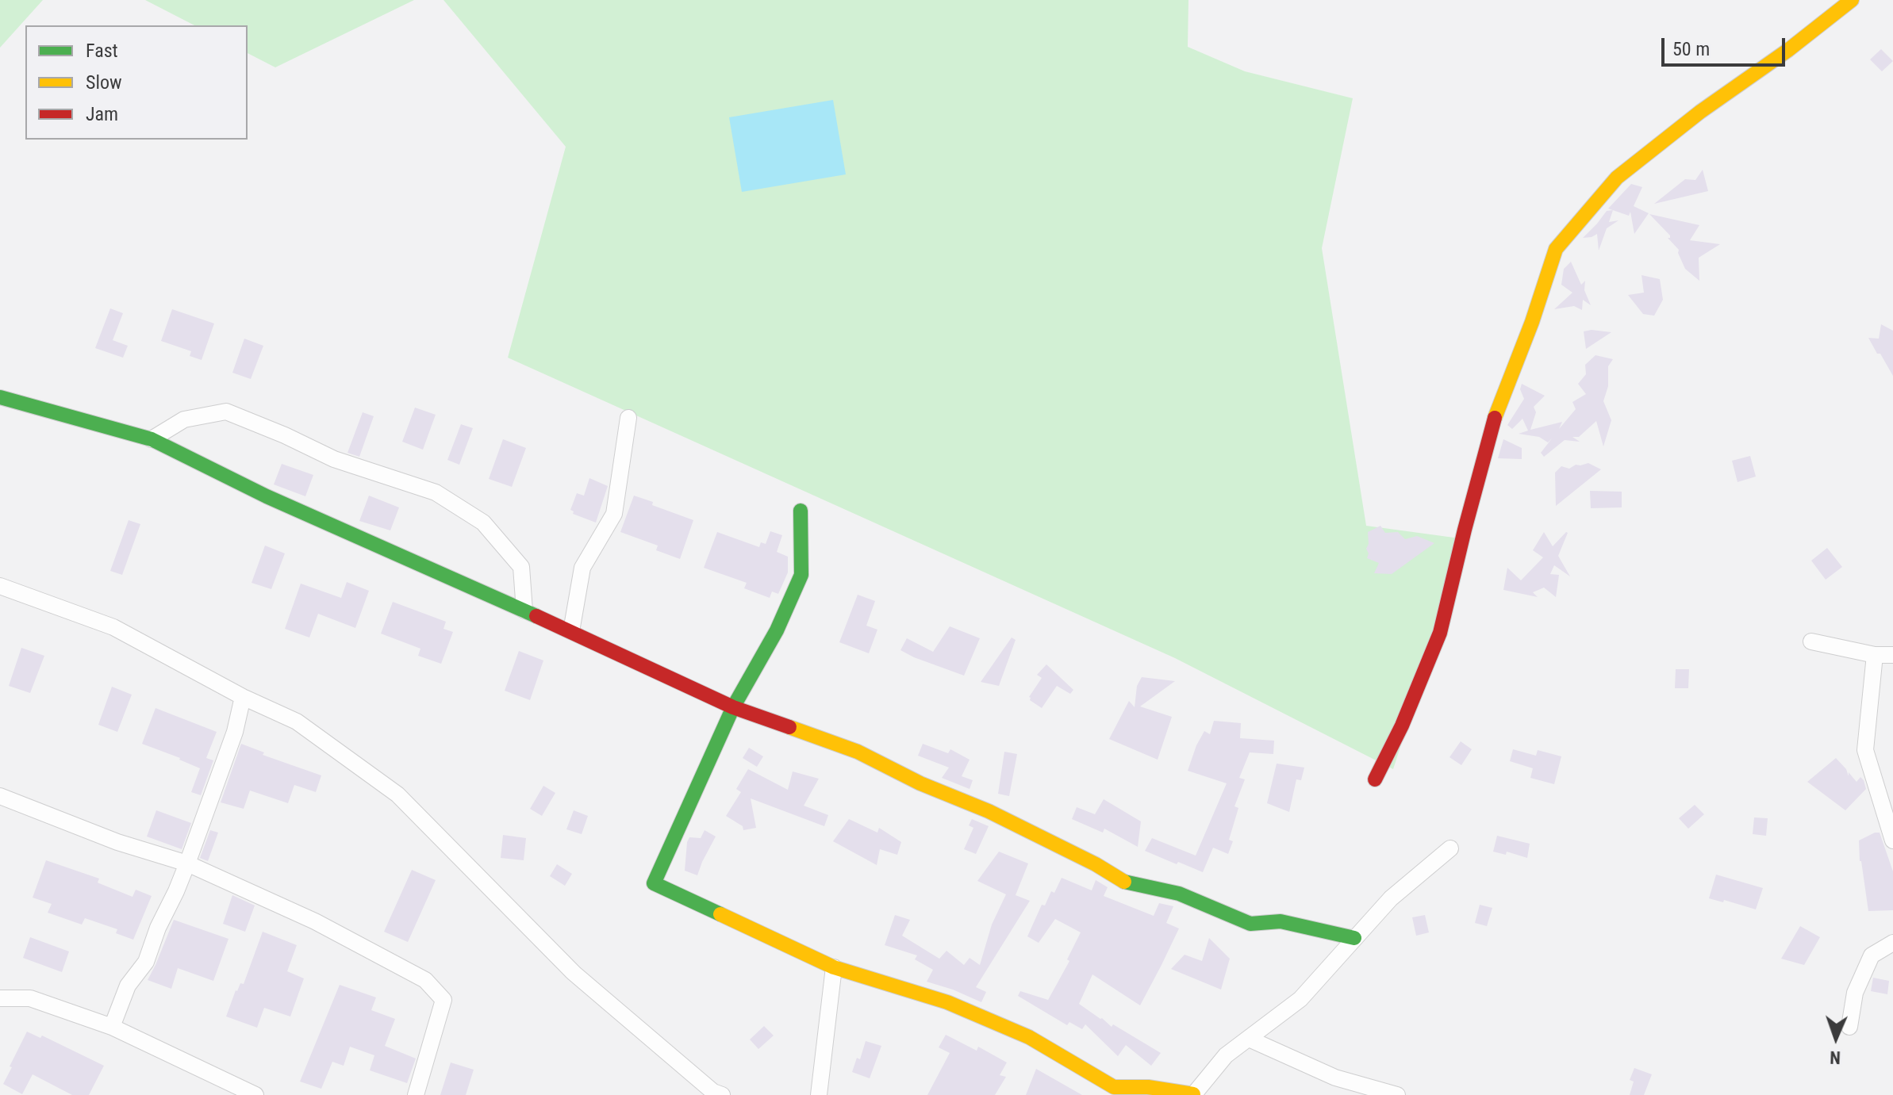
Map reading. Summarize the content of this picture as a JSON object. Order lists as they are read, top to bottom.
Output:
{
  "legend": ["Fast", "Slow", "Jam"],
  "scale_bar": "50 m",
  "north": "bottom"
}
